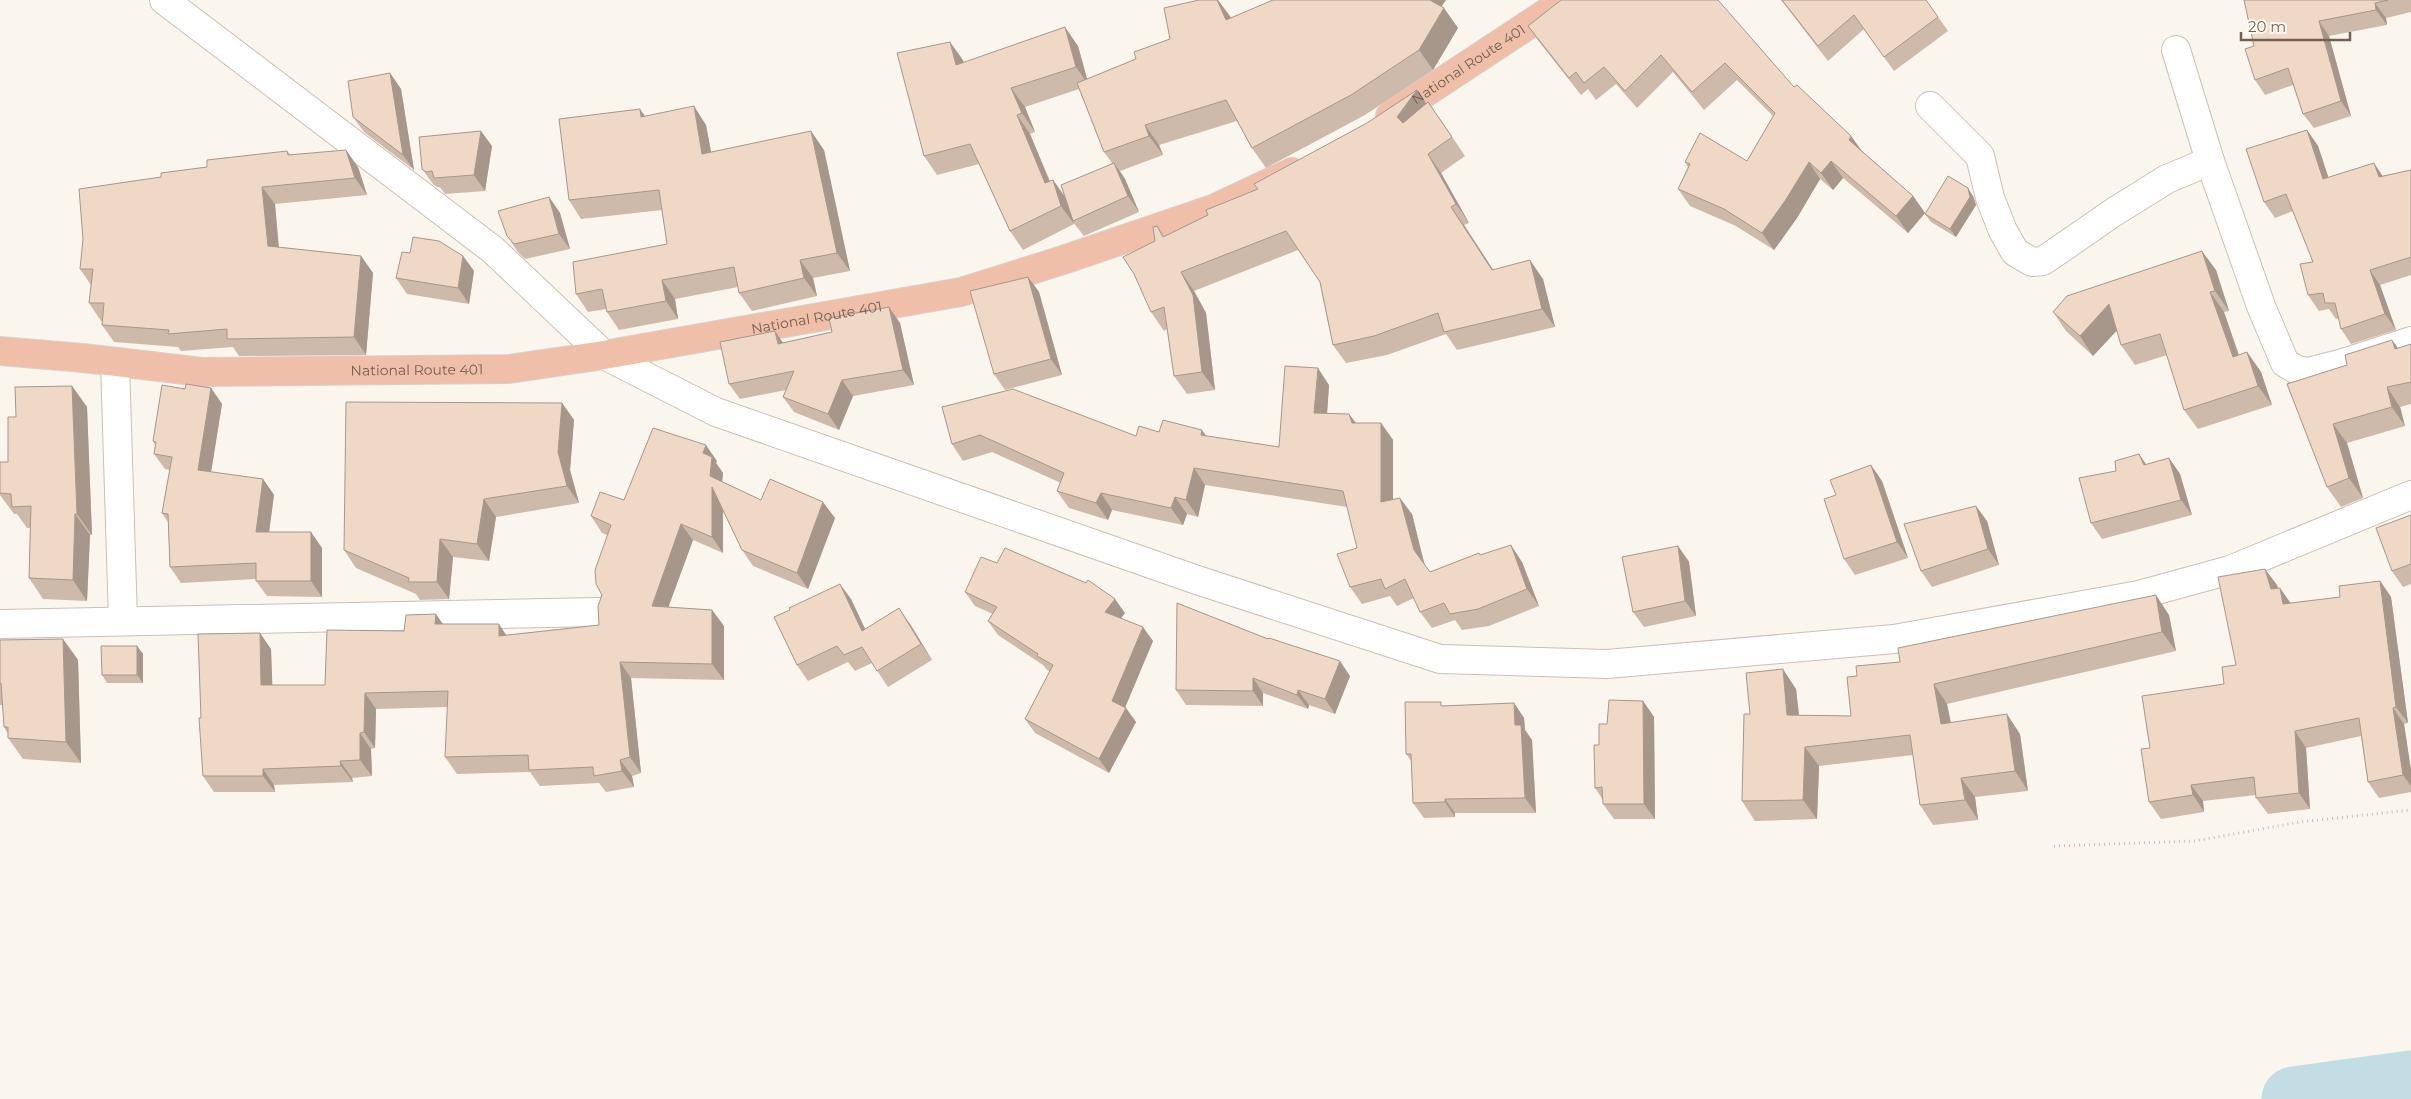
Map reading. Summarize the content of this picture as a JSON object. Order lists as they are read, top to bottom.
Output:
{
  "streets": {
    "highway": ["National Route 401"]
  },
  "scale_bar": "20 m"
}
